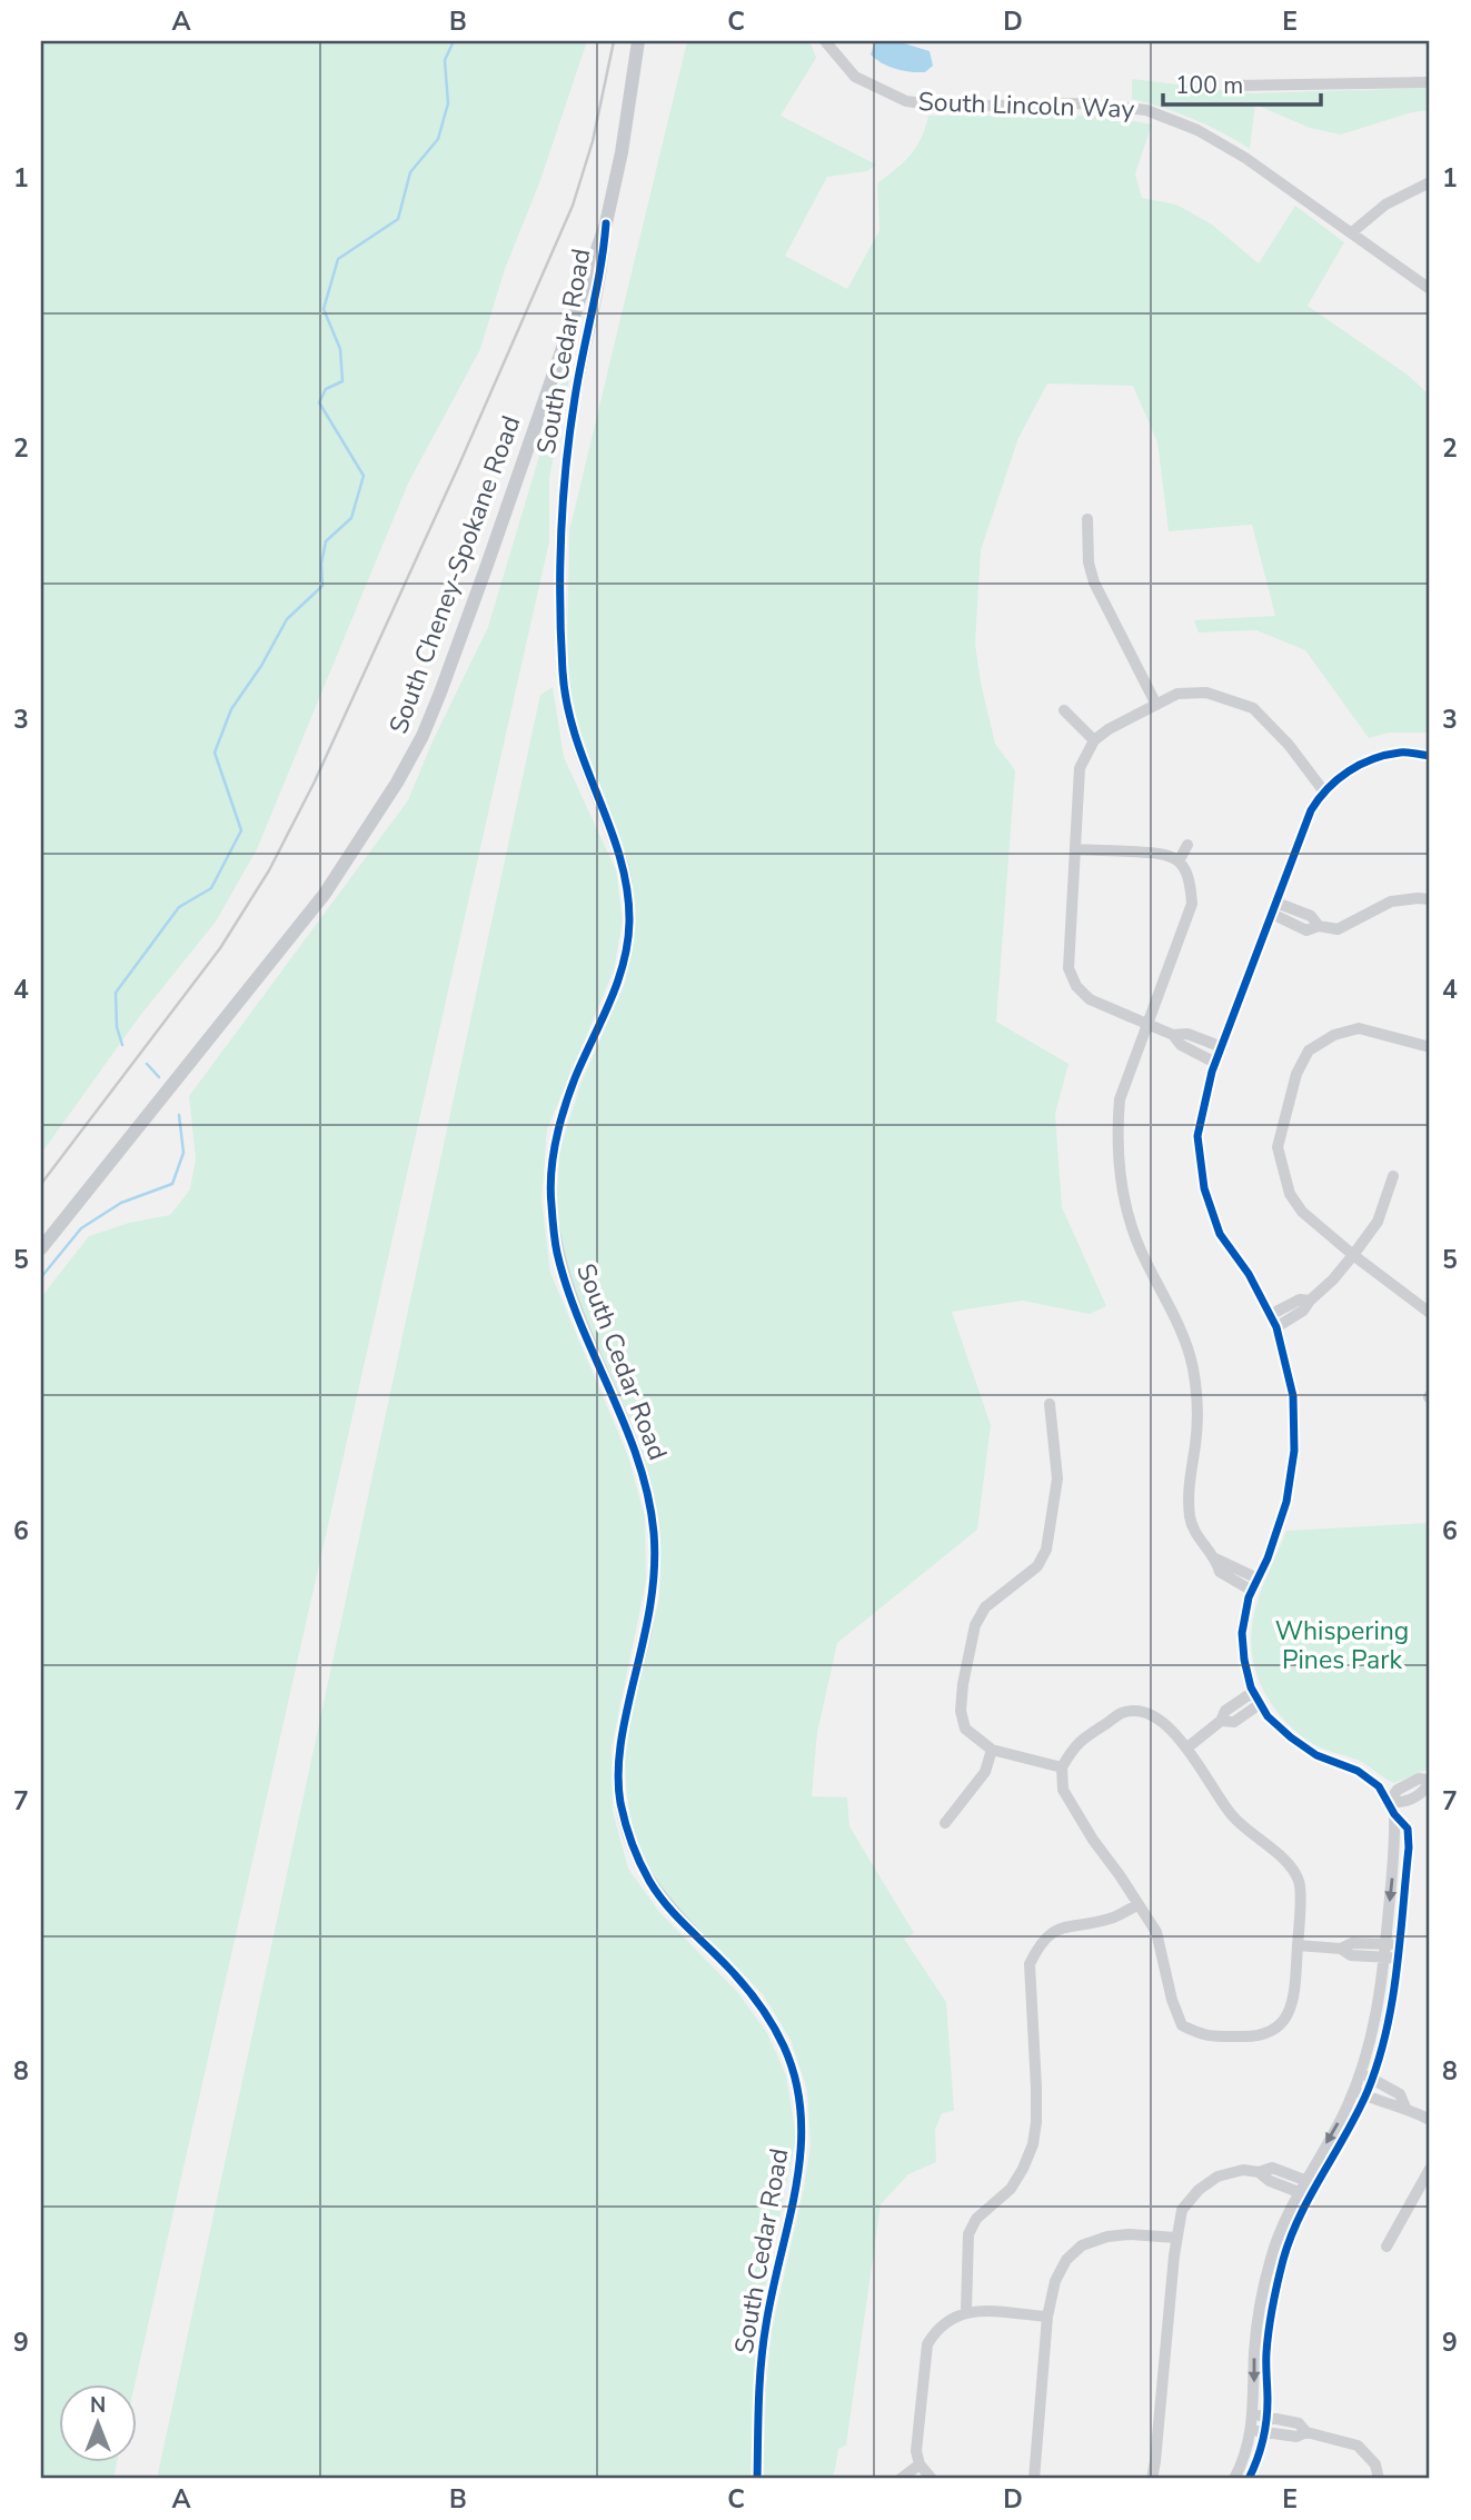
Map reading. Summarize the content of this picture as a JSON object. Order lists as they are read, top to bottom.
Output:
{
  "streets": {
    "main road": ["South Cheney-Spokane Road"],
    "street": ["South Lincoln Way", "South Cedar Road"]
  },
  "crossings": [
    ["South Cedar Road", "South Cheney-Spokane Road"]
  ],
  "parks": ["Whispering Pines Park"],
  "scale_bar": "100 m",
  "north": "top",
  "grid": {
    "columns": [
      "A",
      "B",
      "C",
      "D",
      "E"
    ],
    "rows": [
      "1",
      "2",
      "3",
      "4",
      "5",
      "6",
      "7",
      "8",
      "9"
    ]
  }
}
